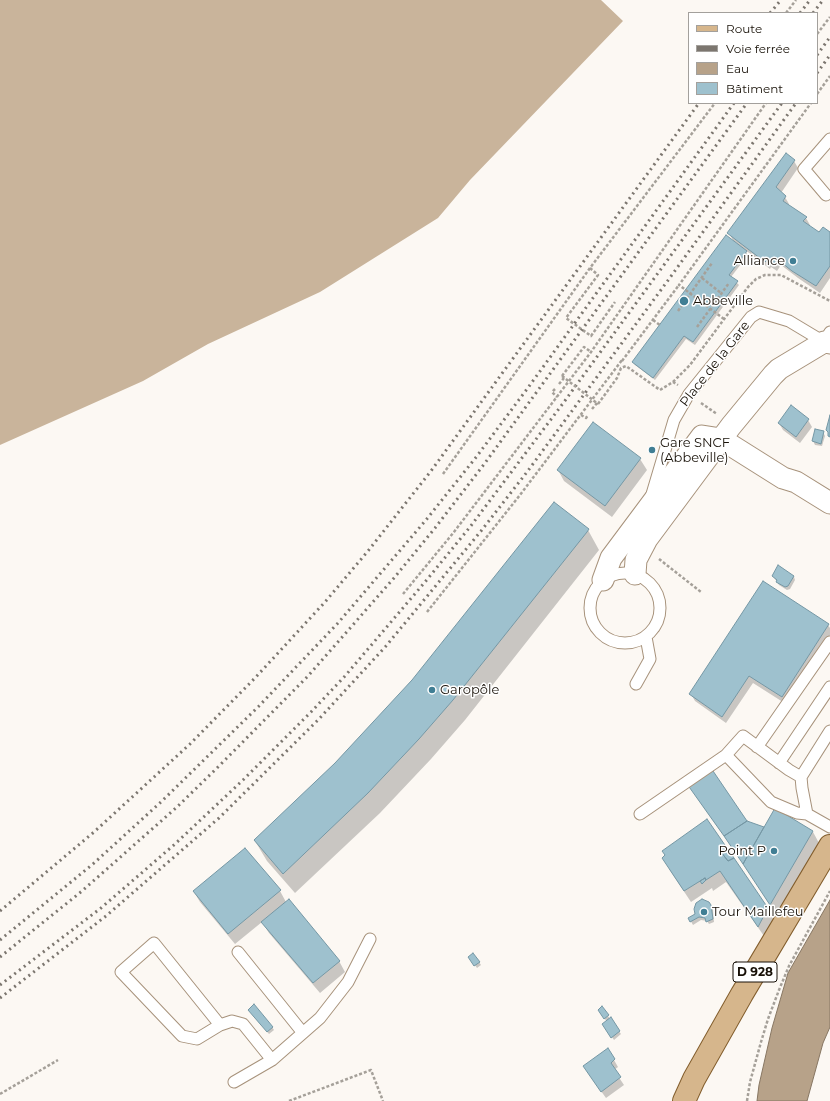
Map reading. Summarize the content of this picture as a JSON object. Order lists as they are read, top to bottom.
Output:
{
  "streets": {
    "main road": ["D 928"],
    "street": ["Place de la Gare"]
  },
  "places": [
    "Alliance",
    "Abbeville",
    "Gare SNCF (Abbeville)",
    "Garopôle",
    "Point P",
    "Tour Maillefeu"
  ],
  "legend": [
    "Route",
    "Voie ferrée",
    "Eau",
    "Bâtiment"
  ]
}
